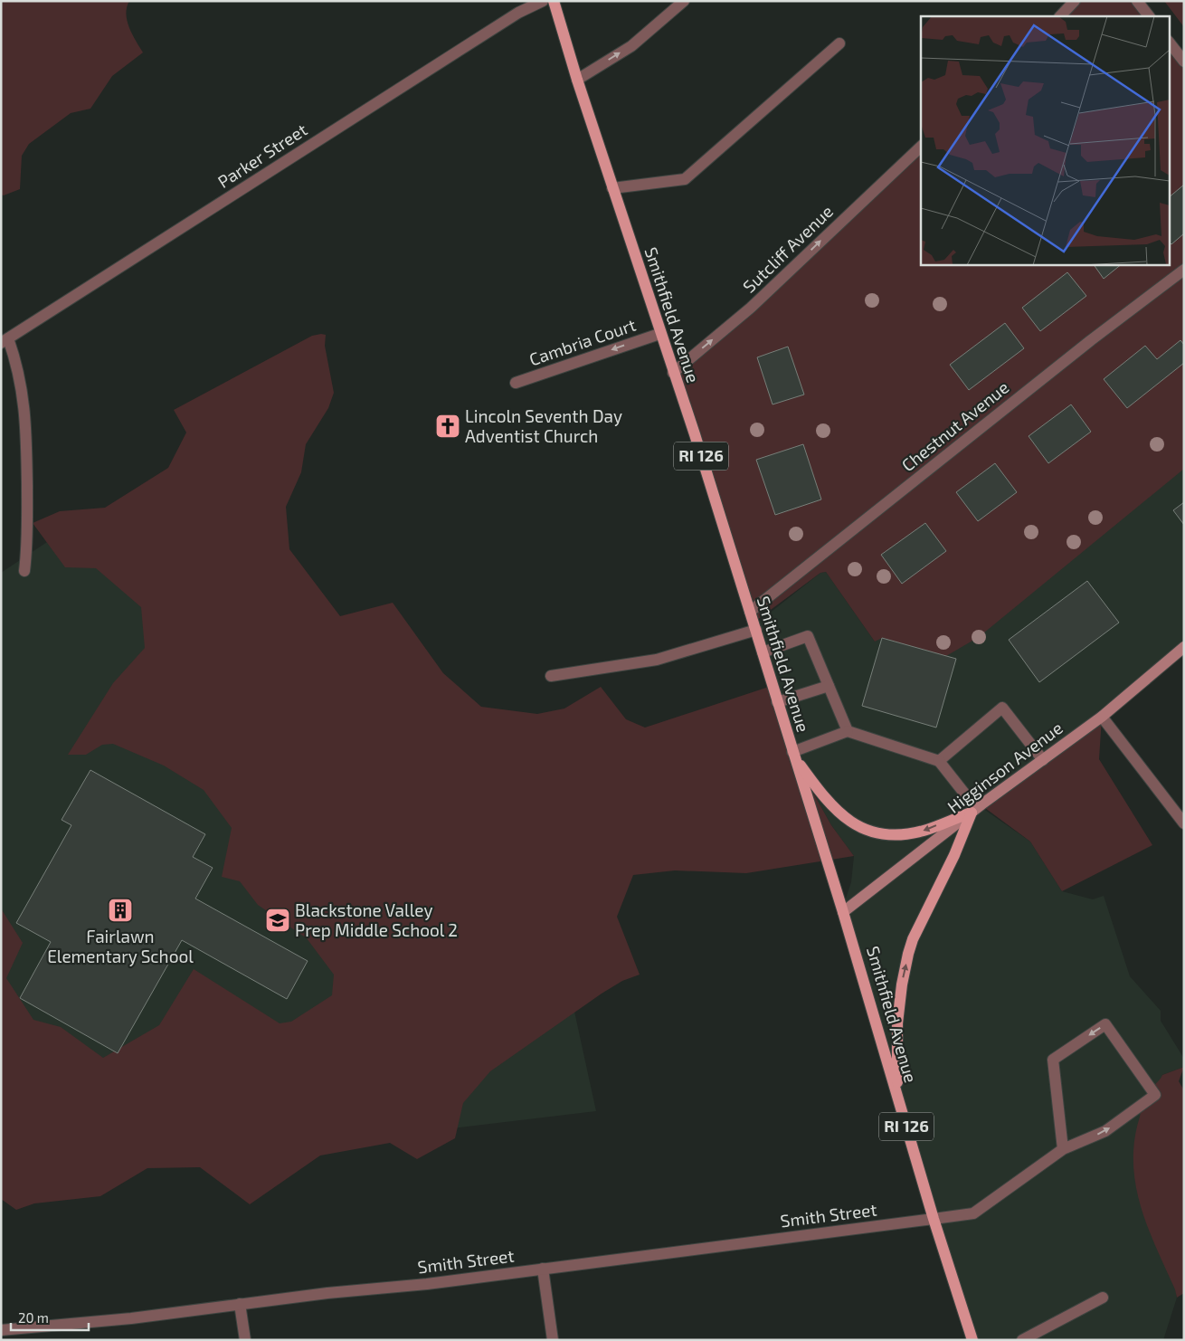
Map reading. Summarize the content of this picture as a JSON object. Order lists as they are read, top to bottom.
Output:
{
  "streets": {
    "main road": ["Smithfield Avenue", "RI 126"],
    "street": [
      "Parker Street",
      "Sutcliff Avenue",
      "Cambria Court",
      "Chestnut Avenue",
      "Higginson Avenue",
      "Smith Street"
    ]
  },
  "crossings": [
    ["Sutcliff Avenue", "Smithfield Avenue"],
    ["Smithfield Avenue", "Cambria Court"],
    ["Smithfield Avenue", "Chestnut Avenue"],
    ["Smithfield Avenue", "Higginson Avenue"],
    ["Smithfield Avenue", "Smith Street"]
  ],
  "one_way": ["Sutcliff Avenue", "Cambria Court"],
  "places": {
    "church": ["Lincoln Seventh Day Adventist Church"],
    "building": ["Fairlawn Elementary School"],
    "school or university": ["Blackstone Valley Prep Middle School 2"]
  },
  "scale_bar": "20 m"
}
